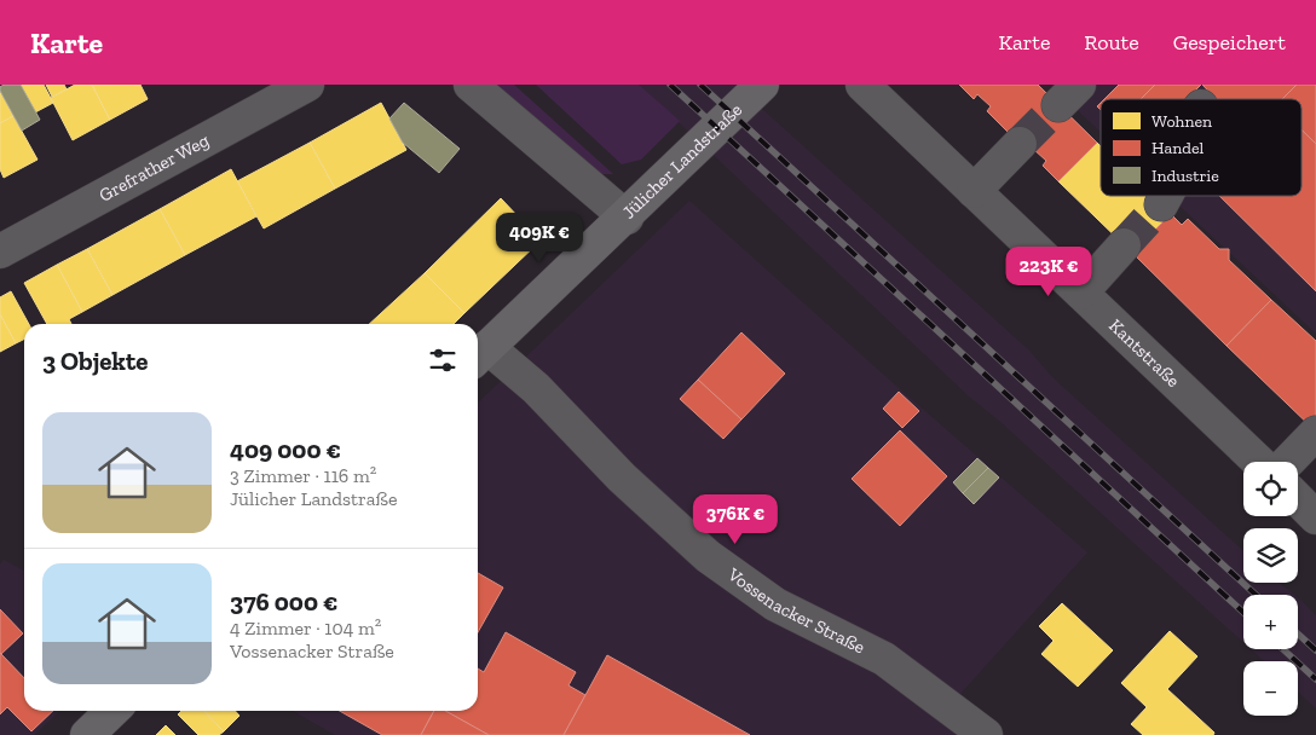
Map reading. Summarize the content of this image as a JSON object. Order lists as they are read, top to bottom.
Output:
{
  "streets": {
    "main road": ["Jülicher Landstraße"],
    "street": ["Grefrather Weg", "Kantstraße", "Vossenacker Straße"]
  },
  "crossings": [
    ["Jülicher Landstraße", "Vossenacker Straße"]
  ],
  "legend": ["Wohnen", "Handel", "Industrie"],
  "page": {
    "header": "Karte",
    "nav": ["Karte", "Route", "Gespeichert"],
    "price": ["409K €", "223K €", "376K €"],
    "heading": "3 Objekte",
    "list": [
      {
        "name": "409 000 €",
        "note": "3 Zimmer · 116 m² · Jülicher Landstraße"
      },
      {
        "name": "376 000 €",
        "note": "4 Zimmer · 104 m² · Vossenacker Straße"
      }
    ],
    "map_buttons": ["+", "−"]
  }
}
